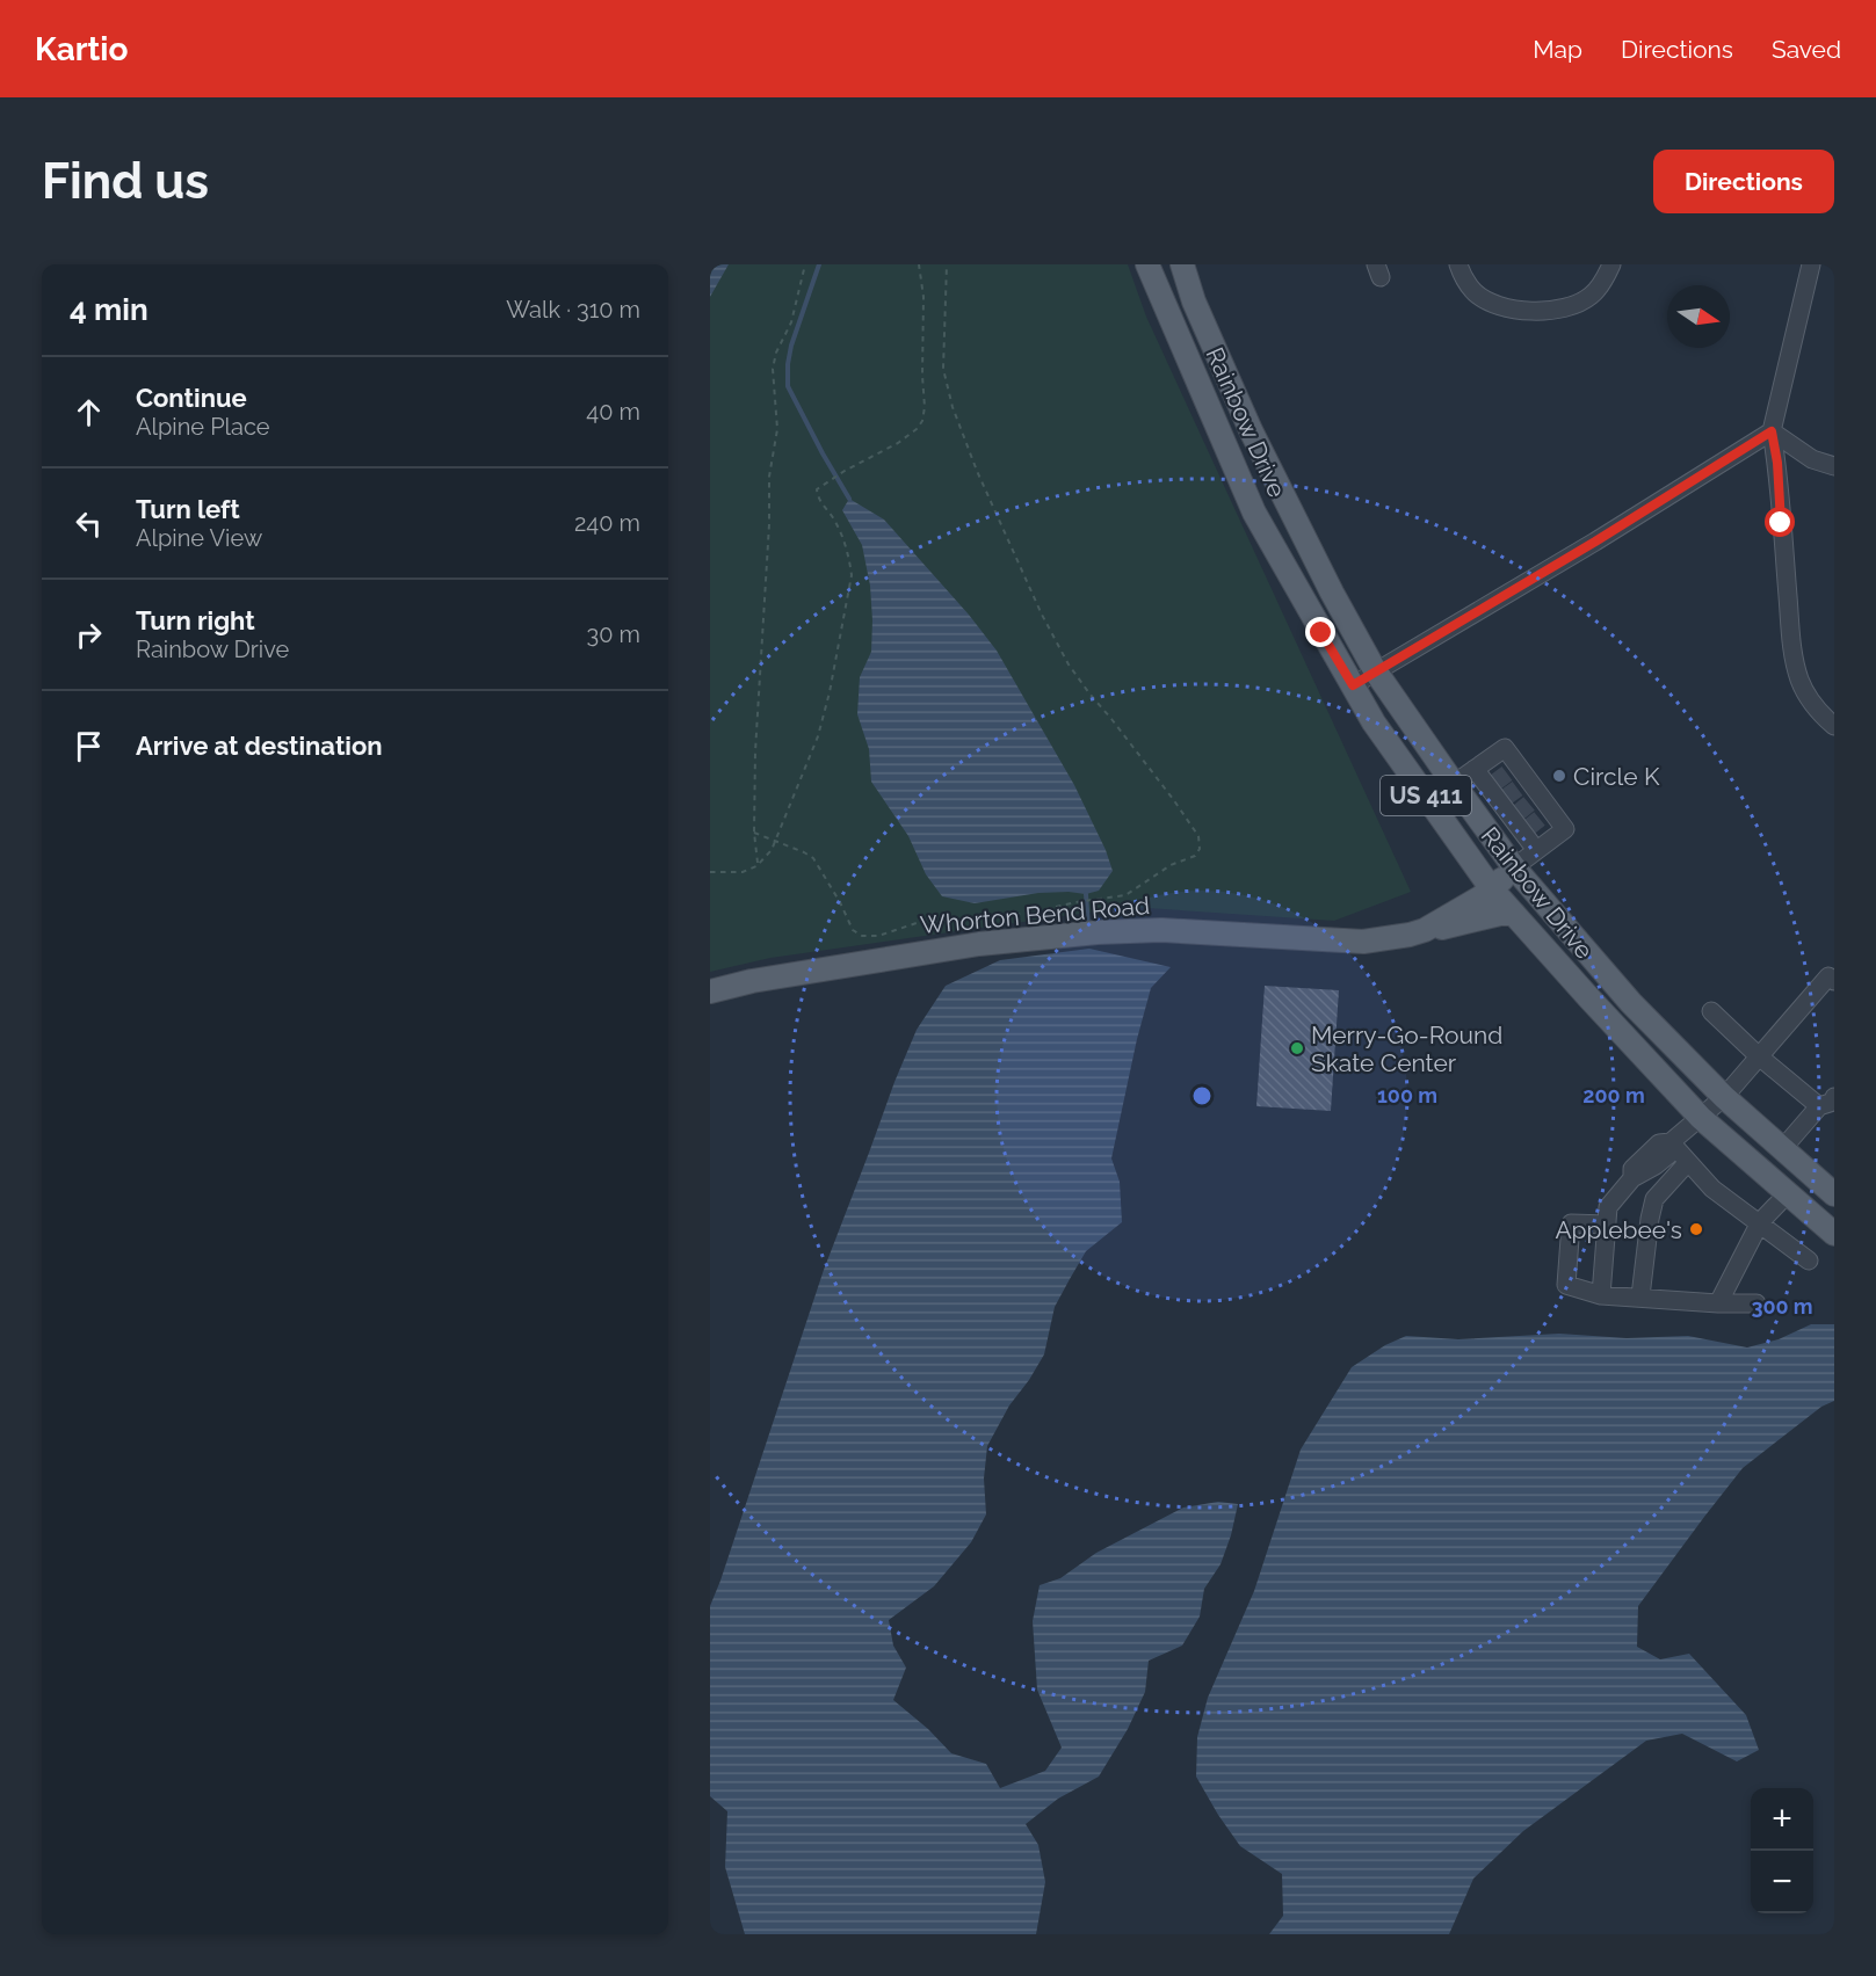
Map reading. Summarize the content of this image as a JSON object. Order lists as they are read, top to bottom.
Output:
{
  "streets": {
    "main road": ["Rainbow Drive", "US 411", "Whorton Bend Road"]
  },
  "crossings": [
    ["Rainbow Drive", "Whorton Bend Road"]
  ],
  "places": ["Circle K", "Merry-Go-Round Skate Center", "Applebee's"],
  "north": "right",
  "page": {
    "header": "Kartio",
    "nav": ["Map", "Directions", "Saved"],
    "buttons": "Directions",
    "title": "Find us",
    "heading": ["4 min", "Walk · 310 m"],
    "list": [
      ["Continue", "Alpine Place", "40 m"],
      ["Turn left", "Alpine View", "240 m"],
      ["Turn right", "Rainbow Drive", "30 m"],
      "Arrive at destination"
    ],
    "map_buttons": ["+", "−"]
  },
  "rings": ["100 m", "200 m", "300 m"]
}
